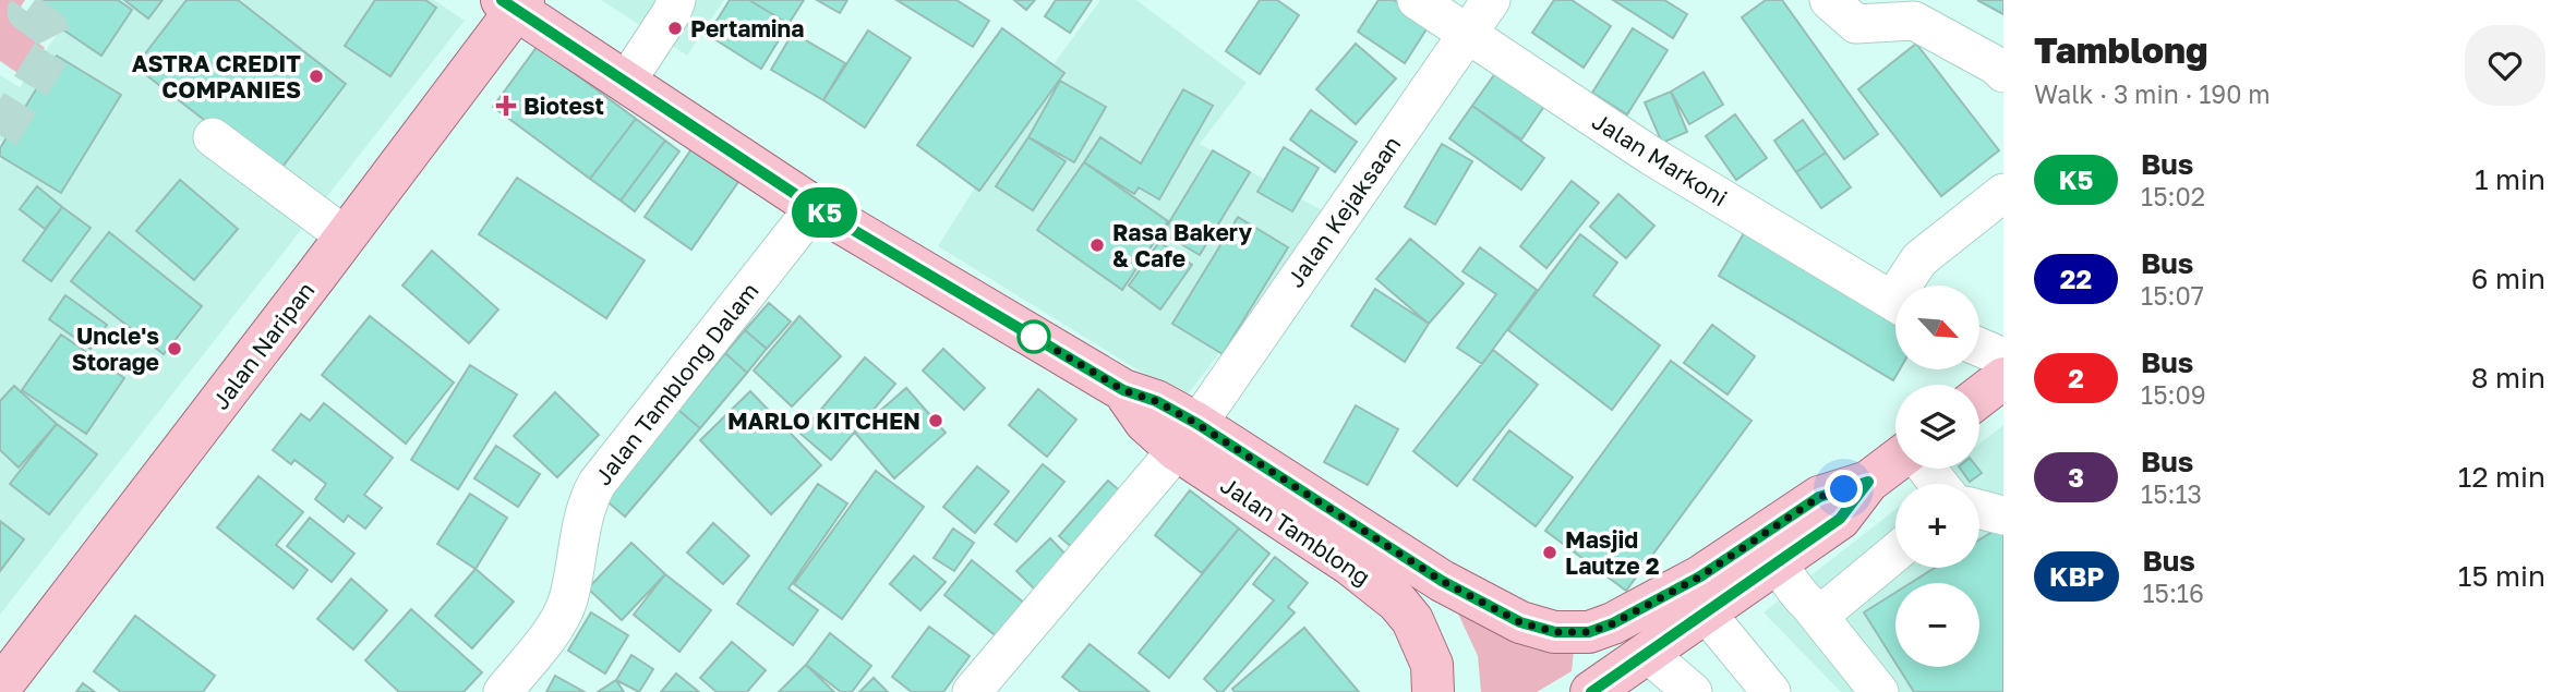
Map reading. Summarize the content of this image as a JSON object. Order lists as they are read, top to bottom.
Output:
{
  "streets": {
    "main road": ["Jalan Naripan", "Jalan Tamblong"],
    "street": ["Jalan Markoni", "Jalan Kejaksaan", "Jalan Tamblong Dalam"]
  },
  "crossings": [
    ["Jalan Markoni", "Jalan Kejaksaan"],
    ["Jalan Kejaksaan", "Jalan Tamblong"],
    ["Jalan Naripan", "Jalan Tamblong"],
    ["Jalan Tamblong Dalam", "Jalan Tamblong"]
  ],
  "places": {
    "other": [
      "Pertamina",
      "ASTRA CREDIT COMPANIES",
      "Rasa Bakery & Cafe",
      "Uncle's Storage",
      "MARLO KITCHEN",
      "Masjid Lautze 2"
    ],
    "health": ["Biotest"]
  },
  "lines": ["bus line K5"],
  "north": "bottom right",
  "page": {
    "on_map": "K5",
    "heading": ["Tamblong", "Walk · 3 min · 190 m"],
    "list": [
      {
        "mark": "K5",
        "name": "Bus",
        "note": "15:02",
        "value": "1 min"
      },
      {
        "mark": "22",
        "name": "Bus",
        "note": "15:07",
        "value": "6 min"
      },
      {
        "mark": "2",
        "name": "Bus",
        "note": "15:09",
        "value": "8 min"
      },
      {
        "mark": "3",
        "name": "Bus",
        "note": "15:13",
        "value": "12 min"
      },
      {
        "mark": "KBP",
        "name": "Bus",
        "note": "15:16",
        "value": "15 min"
      }
    ],
    "map_buttons": ["+", "−"]
  }
}
